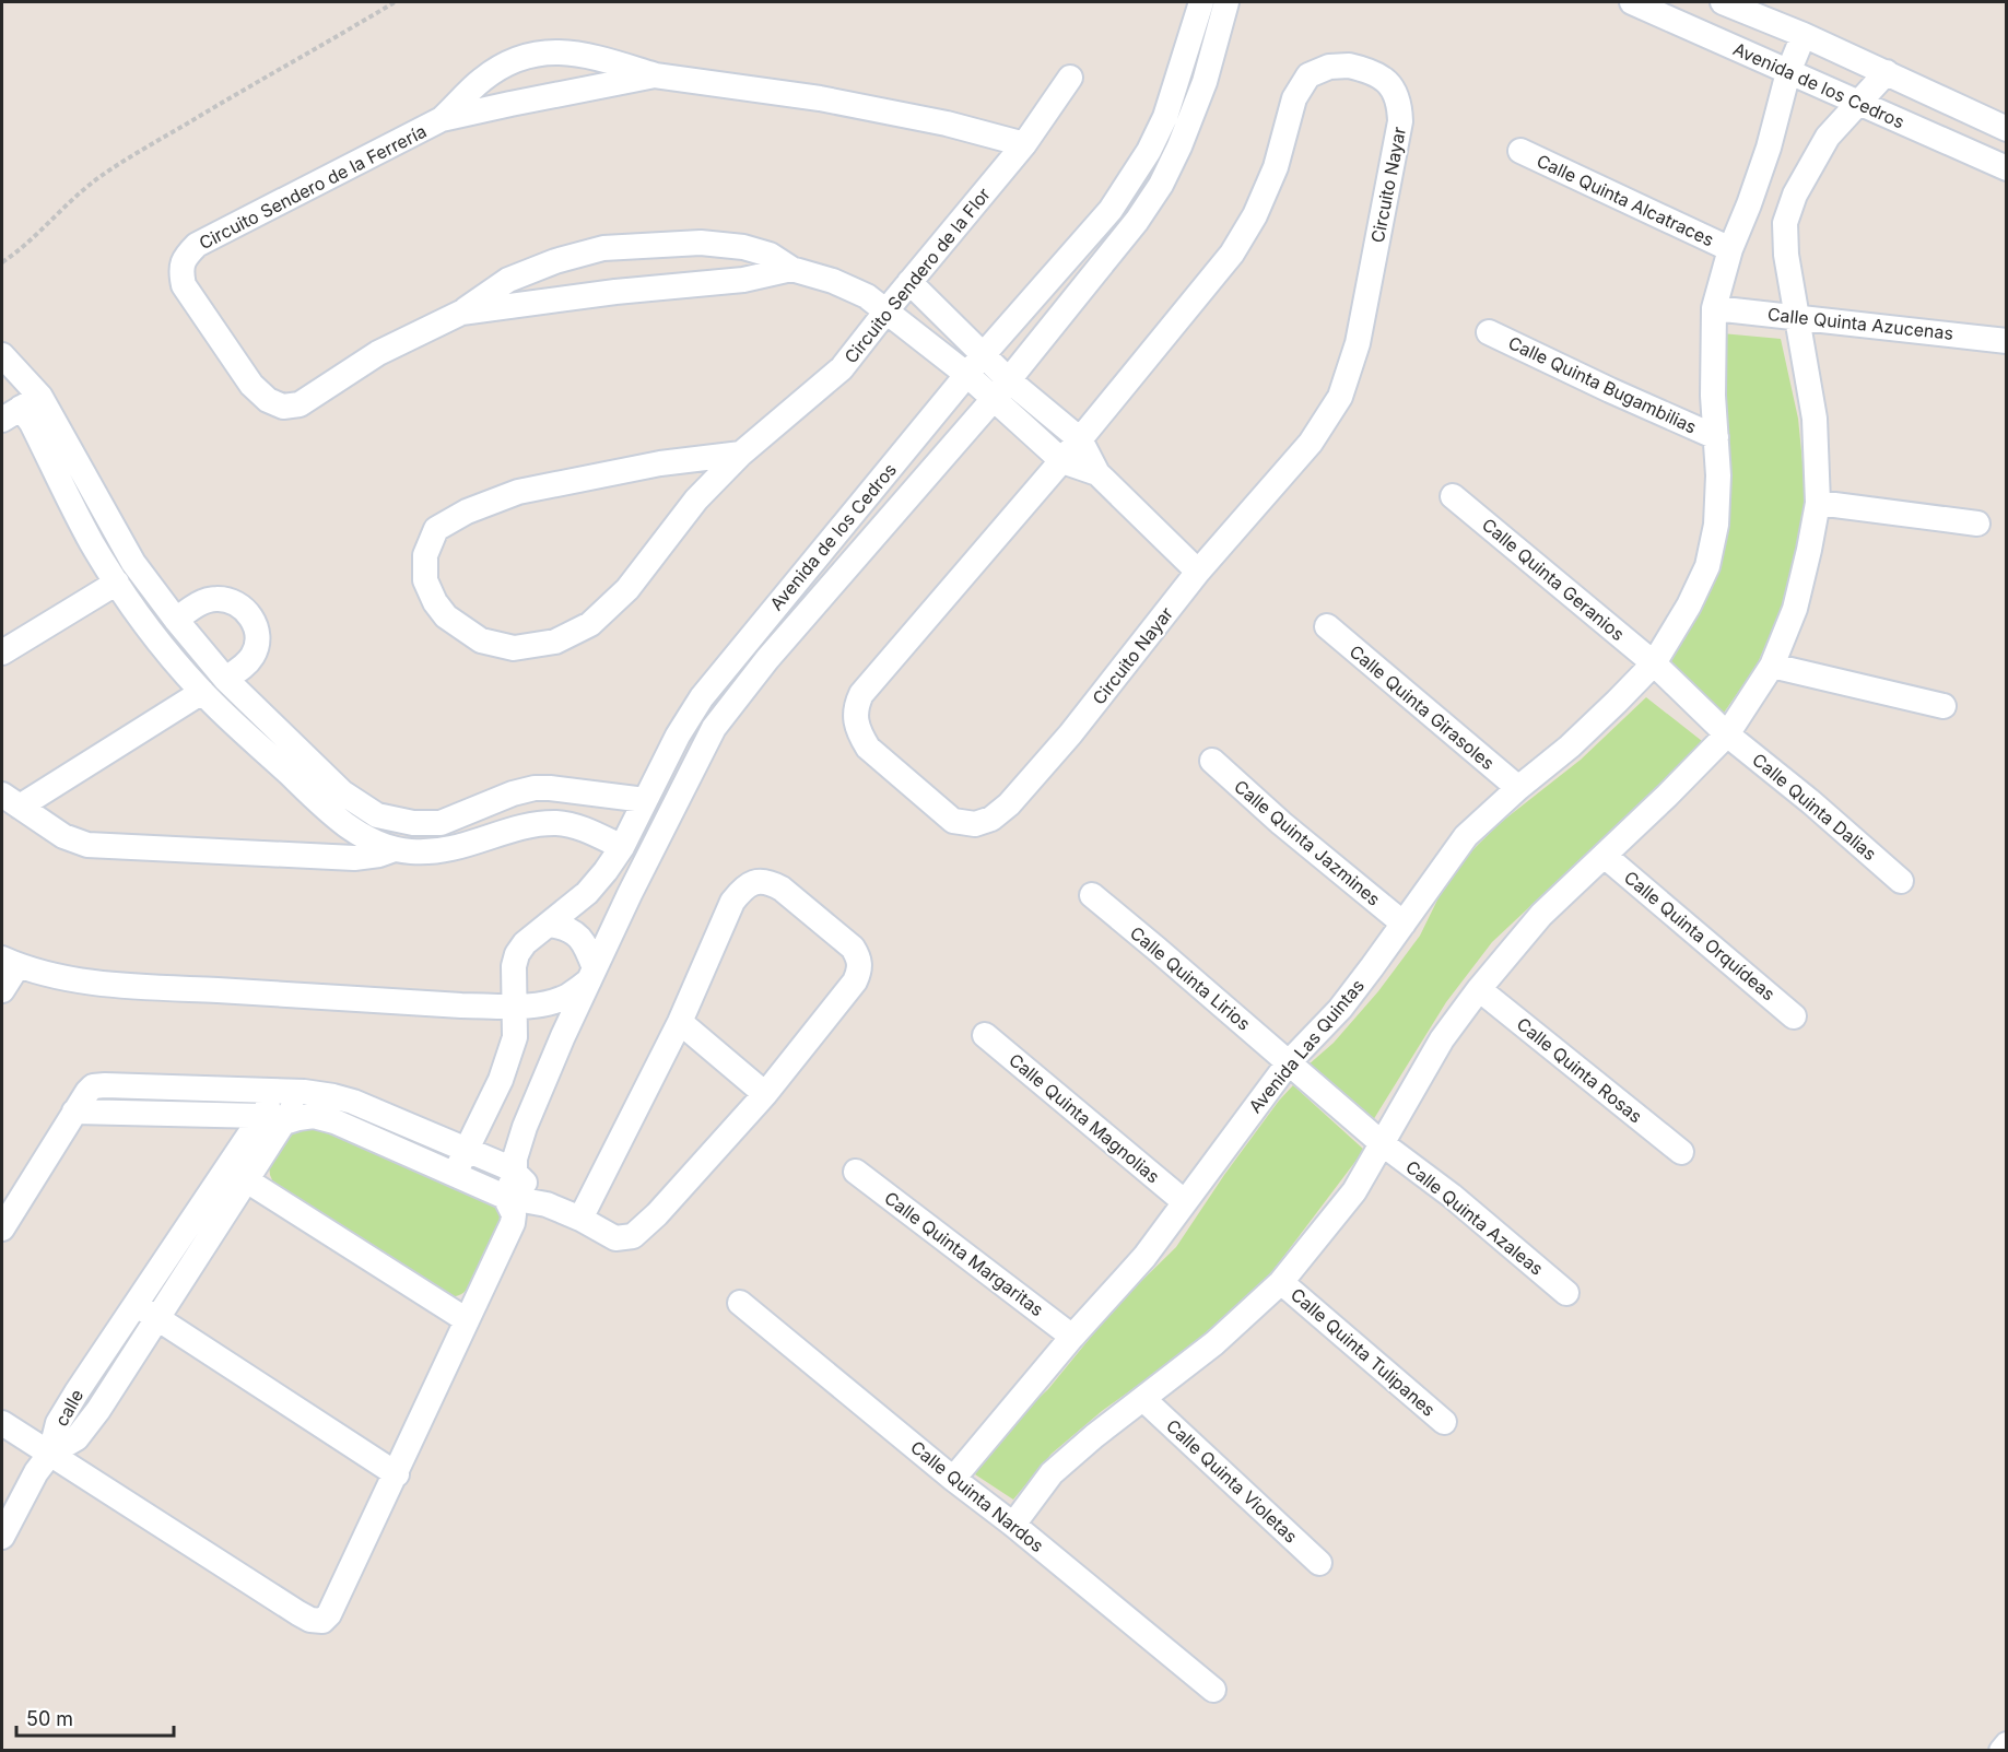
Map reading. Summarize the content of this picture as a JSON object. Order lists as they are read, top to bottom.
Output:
{
  "streets": {
    "street": [
      "Avenida de los Cedros",
      "Circuito Nayar",
      "Circuito Sendero de la Ferrería",
      "Calle Quinta Alcatraces",
      "Circuito Sendero de la Flor",
      "Calle Quinta Azucenas",
      "Calle Quinta Bugambilias",
      "Calle Quinta Geranios",
      "Calle Quinta Girasoles",
      "Calle Quinta Dalias",
      "Calle Quinta Jazmines",
      "Calle Quinta Orquídeas",
      "Calle Quinta Lirios",
      "Avenida Las Quintas",
      "Calle Quinta Rosas",
      "Calle Quinta Magnolias",
      "Calle Quinta Azaleas",
      "Calle Quinta Margaritas",
      "Calle Quinta Tulipanes",
      "calle",
      "Calle Quinta Violetas",
      "Calle Quinta Nardos"
    ]
  },
  "crossings": [
    ["Avenida de los Cedros", "Circuito Sendero de la Ferrería"],
    ["Avenida de los Cedros", "Avenida Las Quintas"],
    ["Circuito Nayar", "Circuito Sendero de la Ferrería"],
    ["Circuito Sendero de la Ferrería", "Circuito Sendero de la Flor"],
    ["Calle Quinta Alcatraces", "Avenida Las Quintas"],
    ["Calle Quinta Azucenas", "Avenida Las Quintas"],
    ["Calle Quinta Bugambilias", "Avenida Las Quintas"],
    ["Calle Quinta Geranios", "Calle Quinta Dalias"],
    ["Calle Quinta Geranios", "Avenida Las Quintas"],
    ["Calle Quinta Girasoles", "Avenida Las Quintas"],
    ["Calle Quinta Jazmines", "Avenida Las Quintas"],
    ["Calle Quinta Lirios", "Avenida Las Quintas"],
    ["Calle Quinta Lirios", "Calle Quinta Azaleas"],
    ["Avenida Las Quintas", "Calle Quinta Magnolias"],
    ["Avenida Las Quintas", "Calle Quinta Margaritas"],
    ["Avenida Las Quintas", "Calle Quinta Nardos"]
  ],
  "scale_bar": "50 m"
}
